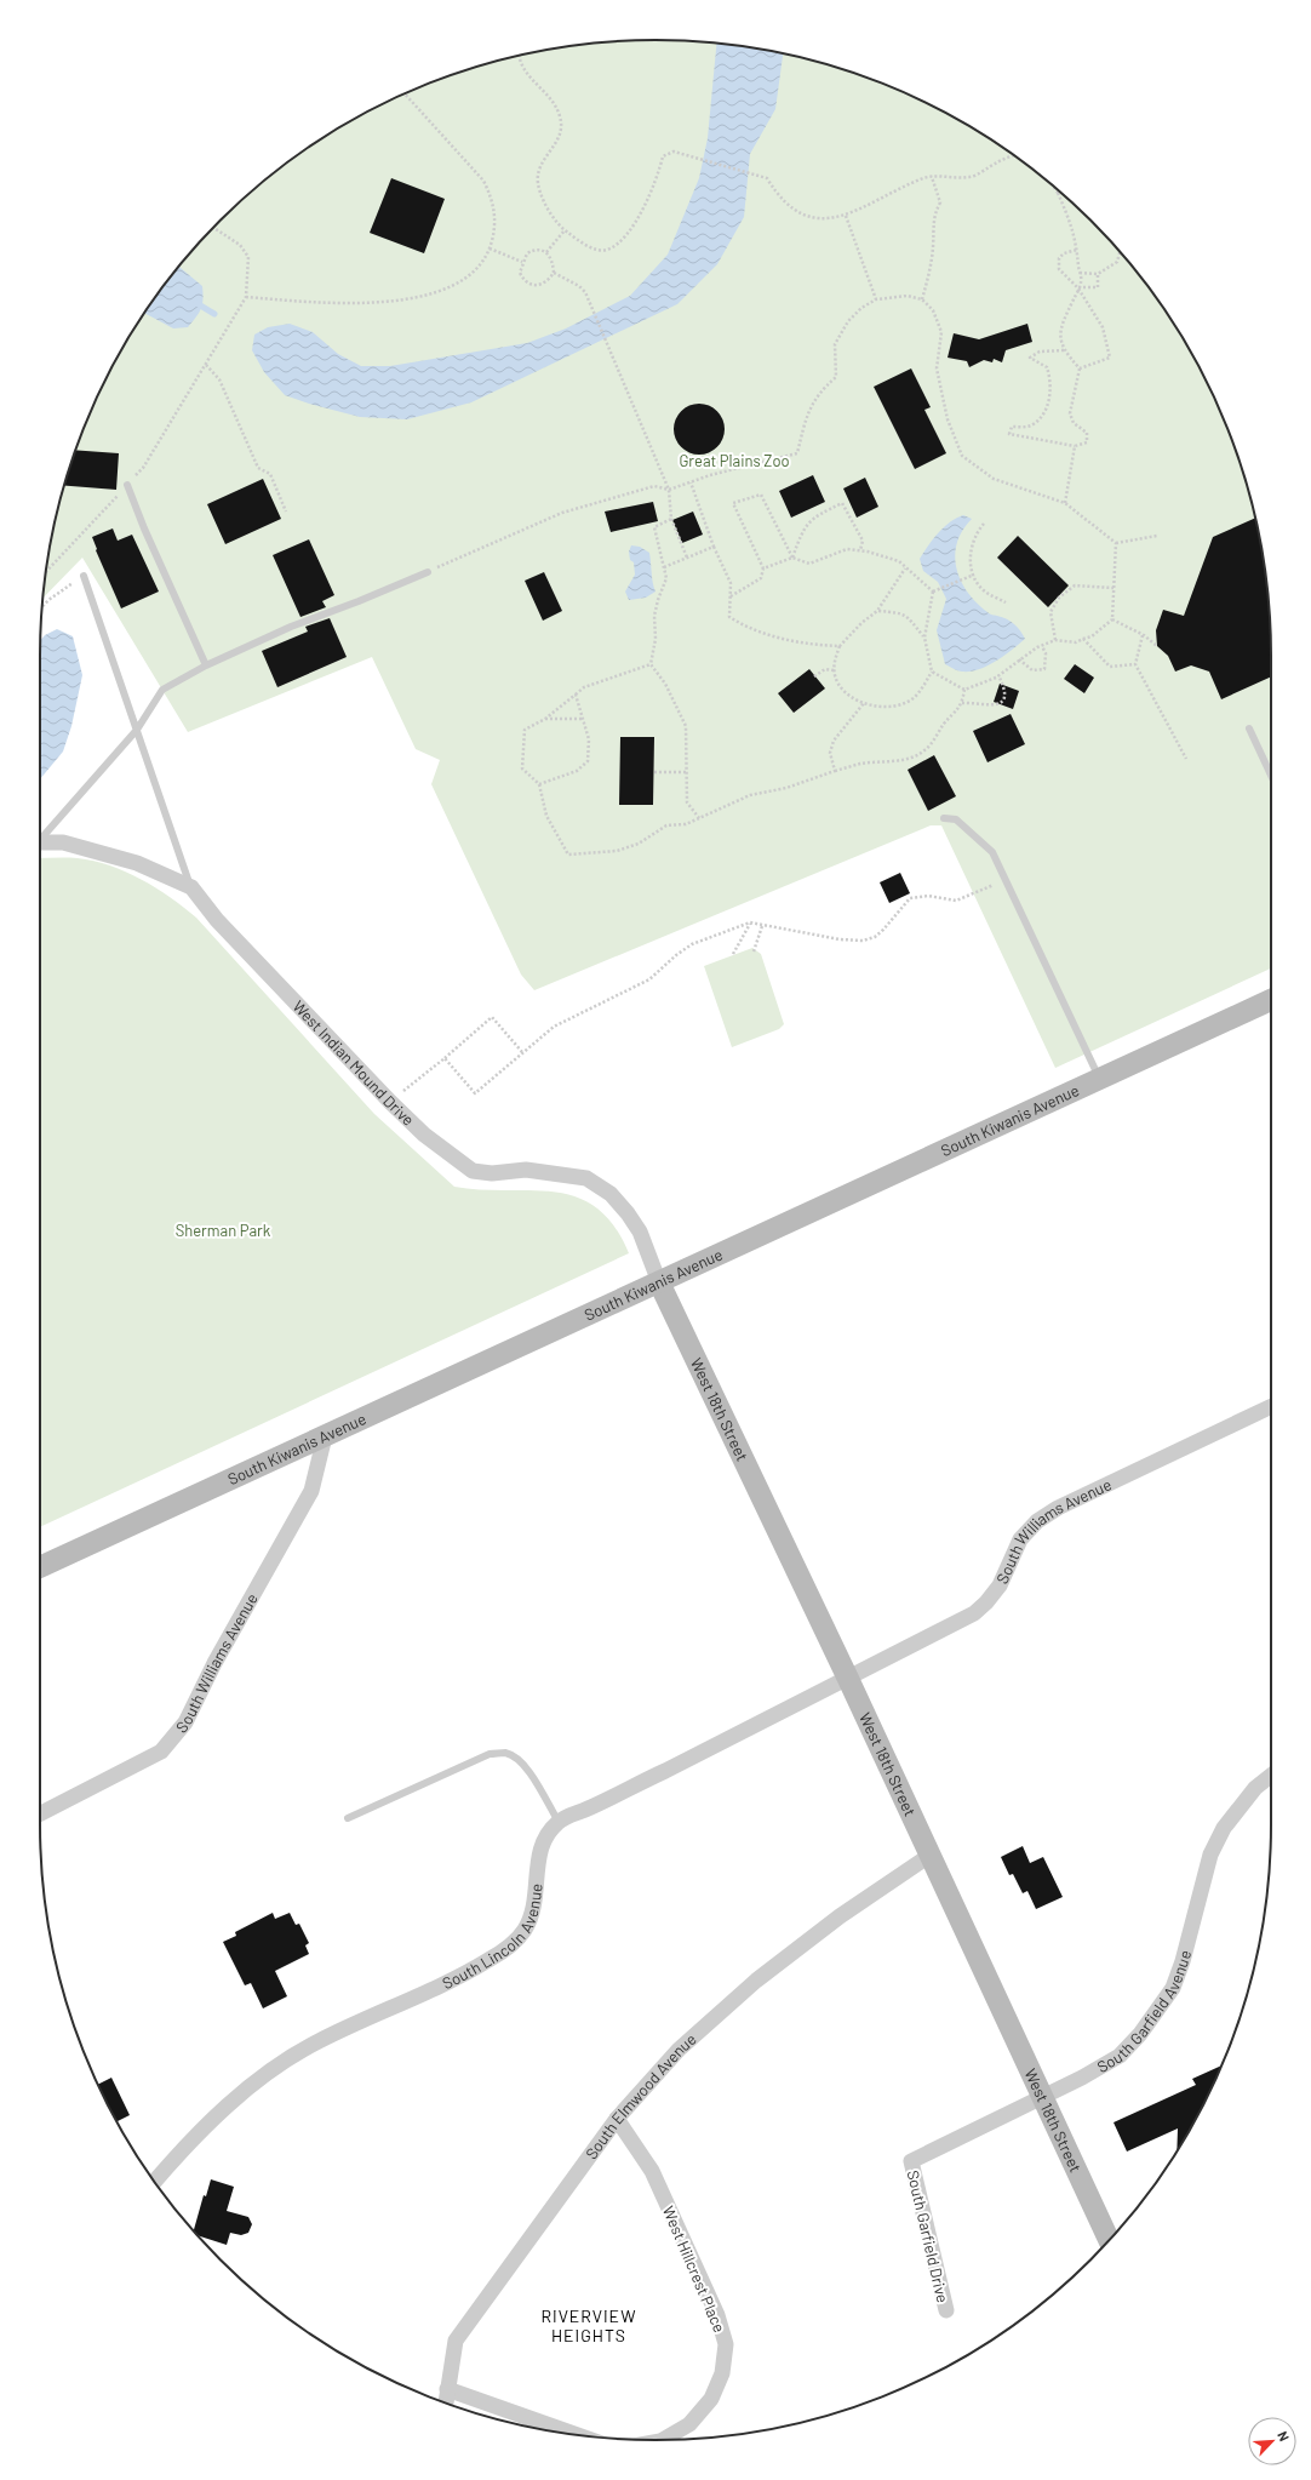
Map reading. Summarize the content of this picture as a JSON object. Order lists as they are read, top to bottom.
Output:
{
  "streets": {
    "main road": ["South Kiwanis Avenue", "West 18th Street"],
    "street": [
      "West Indian Mound Drive",
      "South Williams Avenue",
      "South Lincoln Avenue",
      "South Garfield Avenue",
      "South Elmwood Avenue",
      "South Garfield Drive",
      "West Hillcrest Place"
    ]
  },
  "crossings": [
    ["West Indian Mound Drive", "South Kiwanis Avenue"],
    ["West Indian Mound Drive", "West 18th Street"],
    ["South Kiwanis Avenue", "West 18th Street"],
    ["South Kiwanis Avenue", "South Williams Avenue"],
    ["West 18th Street", "South Williams Avenue"],
    ["West 18th Street", "South Lincoln Avenue"],
    ["West 18th Street", "South Garfield Avenue"],
    ["West 18th Street", "South Elmwood Avenue"],
    ["South Williams Avenue", "South Lincoln Avenue"],
    ["South Garfield Avenue", "South Garfield Drive"],
    ["South Elmwood Avenue", "West Hillcrest Place"]
  ],
  "districts": ["RIVERVIEW HEIGHTS"],
  "parks": ["Great Plains Zoo", "Sherman Park"],
  "north": "top right"
}
